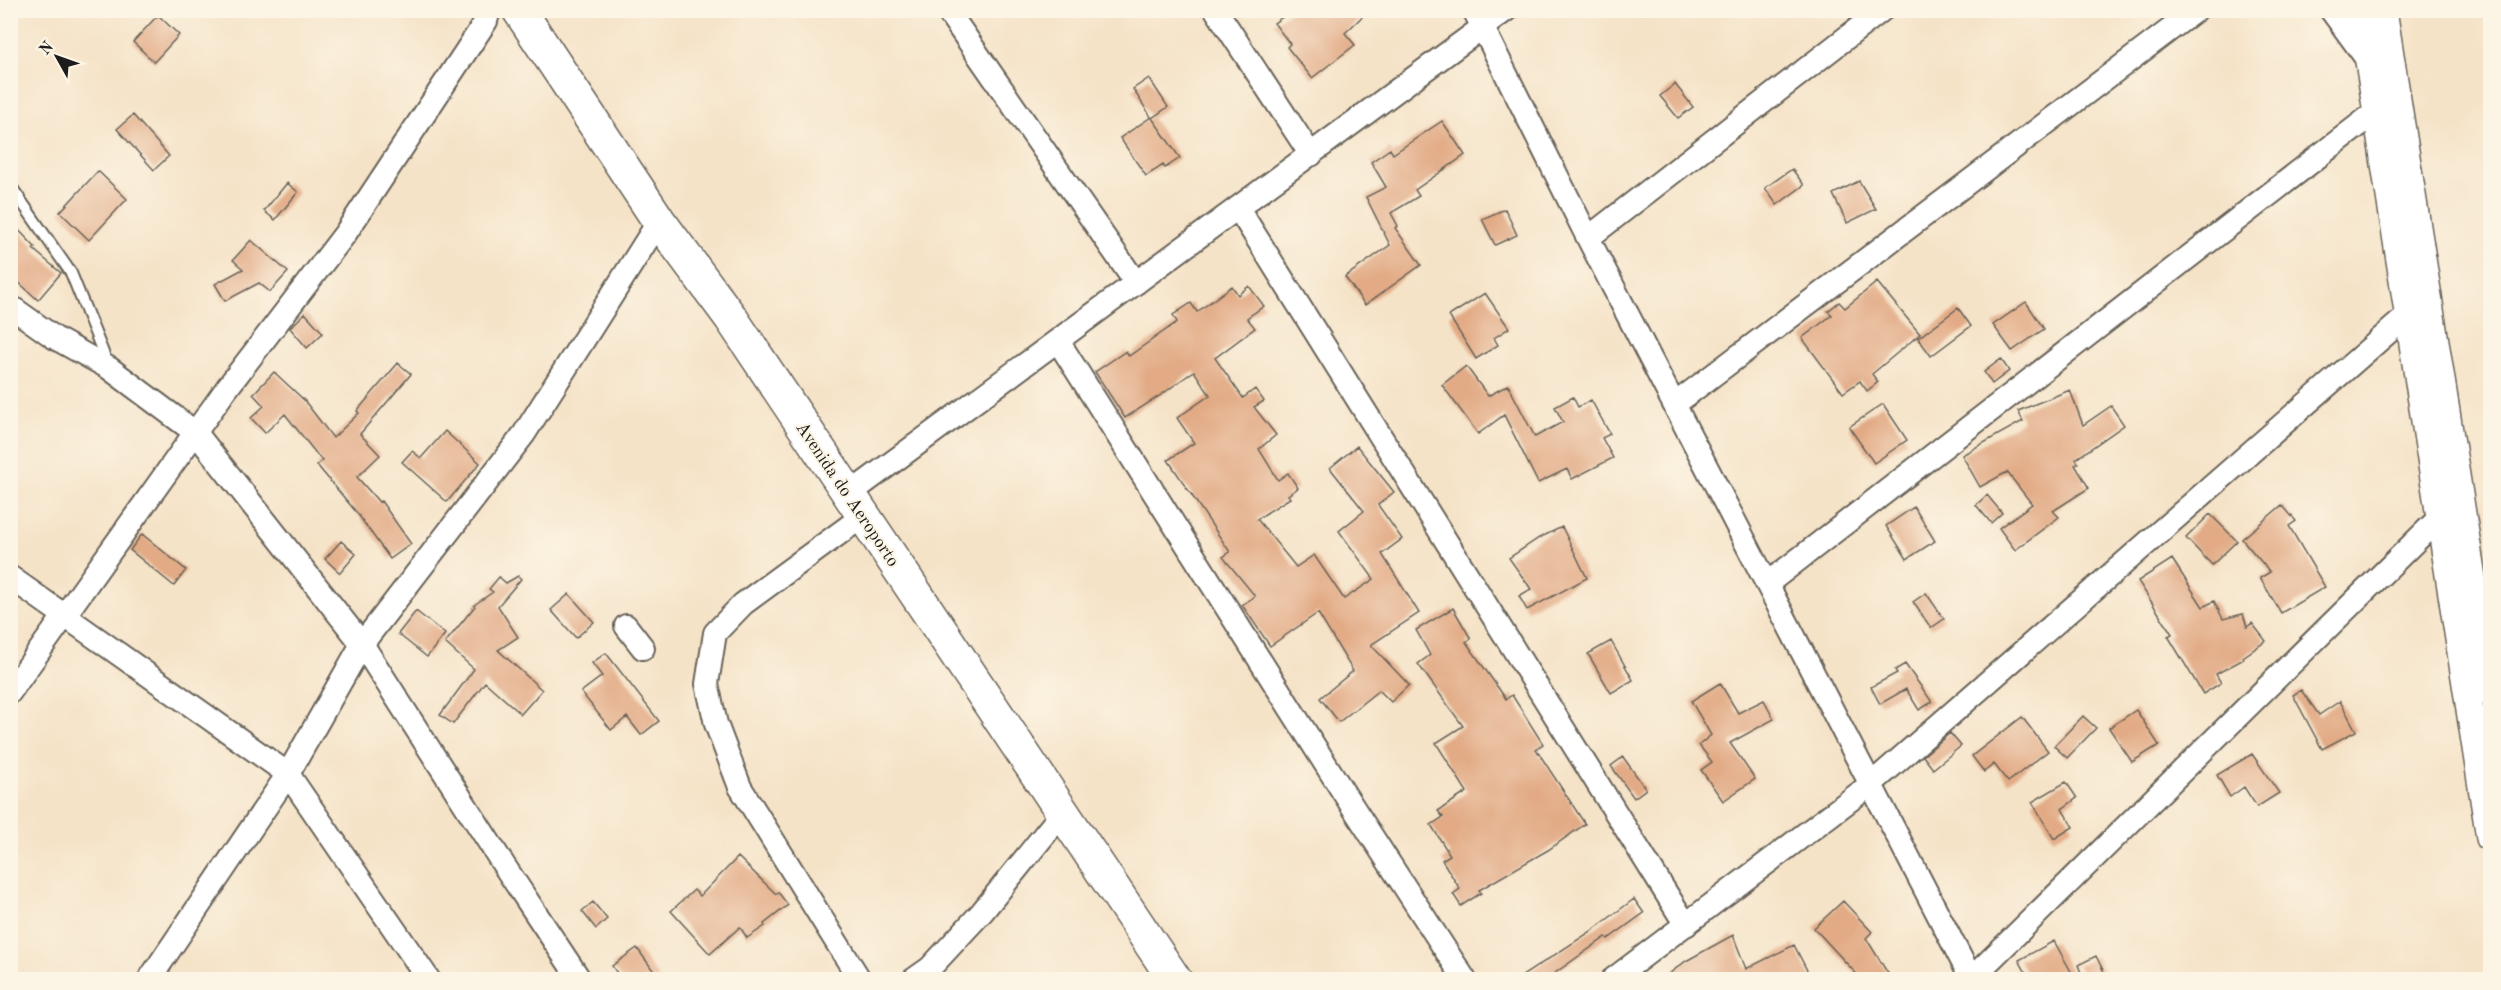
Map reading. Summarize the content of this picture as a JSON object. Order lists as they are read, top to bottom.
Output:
{
  "streets": {
    "main road": ["Avenida do Aeroporto"]
  },
  "north": "top left"
}
